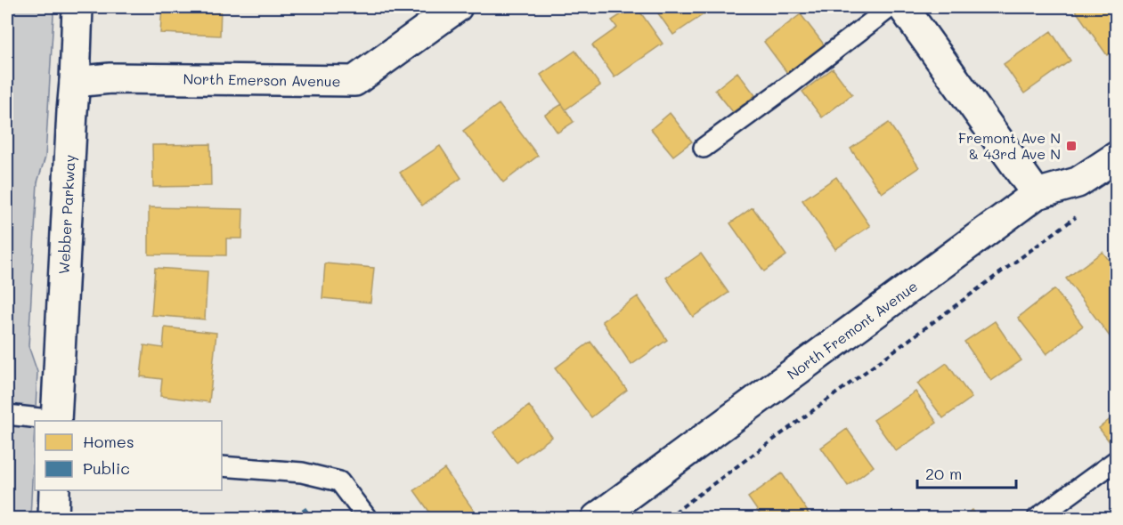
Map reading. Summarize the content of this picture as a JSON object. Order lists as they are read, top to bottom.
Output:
{
  "streets": {
    "street": ["North Emerson Avenue", "Webber Parkway", "North Fremont Avenue"]
  },
  "crossings": [
    ["North Emerson Avenue", "Webber Parkway"]
  ],
  "places": {
    "transit": ["Fremont Ave N & 43rd Ave N"]
  },
  "legend": ["Homes", "Public"],
  "scale_bar": "20 m"
}
